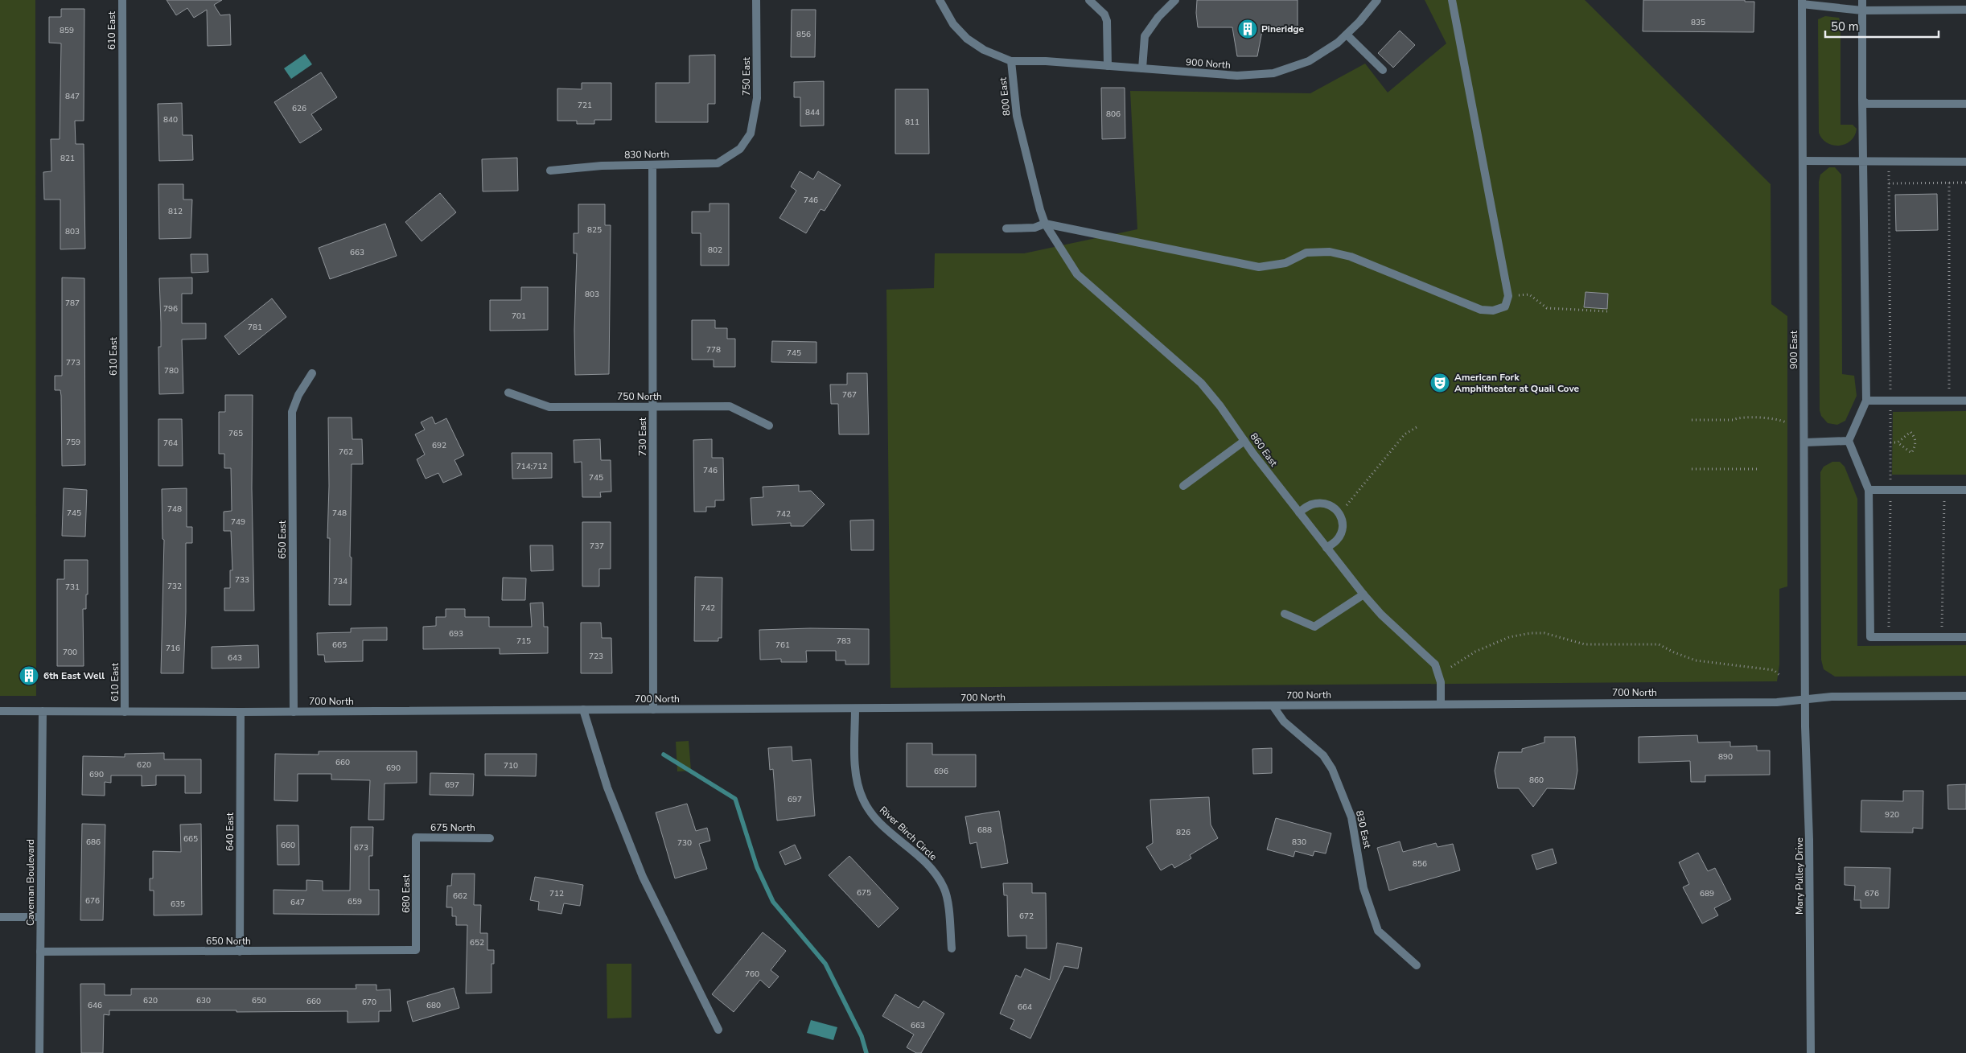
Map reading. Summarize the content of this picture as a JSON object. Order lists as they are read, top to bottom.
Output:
{
  "streets": {
    "street": [
      "610 East",
      "900 North",
      "750 East",
      "800 East",
      "830 North",
      "900 East",
      "750 North",
      "730 East",
      "860 East",
      "650 East",
      "700 North",
      "675 North",
      "830 East",
      "640 East",
      "River Birch Circle",
      "Mary Pulley Drive",
      "Caveman Boulevard",
      "680 East",
      "650 North"
    ]
  },
  "crossings": [
    ["610 East", "700 North"],
    ["900 North", "800 East"],
    ["750 East", "830 North"],
    ["800 East", "860 East"],
    ["830 North", "730 East"],
    ["900 East", "700 North"],
    ["900 East", "Mary Pulley Drive"],
    ["750 North", "730 East"],
    ["730 East", "700 North"],
    ["860 East", "700 North"],
    ["650 East", "700 North"],
    ["700 North", "830 East"],
    ["700 North", "640 East"],
    ["700 North", "River Birch Circle"],
    ["700 North", "Mary Pulley Drive"],
    ["700 North", "Caveman Boulevard"],
    ["675 North", "680 East"],
    ["640 East", "650 North"],
    ["Caveman Boulevard", "650 North"],
    ["680 East", "650 North"]
  ],
  "places": {
    "building": ["Pineridge", "6th East Well"],
    "theatre": ["American Fork Amphitheater at Quail Cove"]
  },
  "house_numbers": [
    "835",
    "859",
    "856",
    "847",
    "721",
    "626",
    "844",
    "806",
    "840",
    "811",
    "821",
    "746",
    "812",
    "825",
    "803",
    "802",
    "663",
    "803",
    "787",
    "796",
    "701",
    "781",
    "778",
    "745",
    "773",
    "780",
    "767",
    "765",
    "759",
    "764",
    "692",
    "762",
    "714;712",
    "746",
    "745",
    "748",
    "745",
    "748",
    "742",
    "749",
    "737",
    "733",
    "734",
    "732",
    "731",
    "742",
    "693",
    "715",
    "783",
    "665",
    "761",
    "716",
    "700",
    "723",
    "643",
    "890",
    "660",
    "620",
    "710",
    "690",
    "696",
    "690",
    "860",
    "697",
    "697",
    "920",
    "688",
    "826",
    "665",
    "686",
    "830",
    "730",
    "660",
    "673",
    "856",
    "675",
    "712",
    "689",
    "676",
    "662",
    "676",
    "659",
    "647",
    "635",
    "672",
    "652",
    "760",
    "620",
    "630",
    "650",
    "660",
    "670",
    "646",
    "680",
    "664",
    "663"
  ],
  "scale_bar": "50 m"
}
